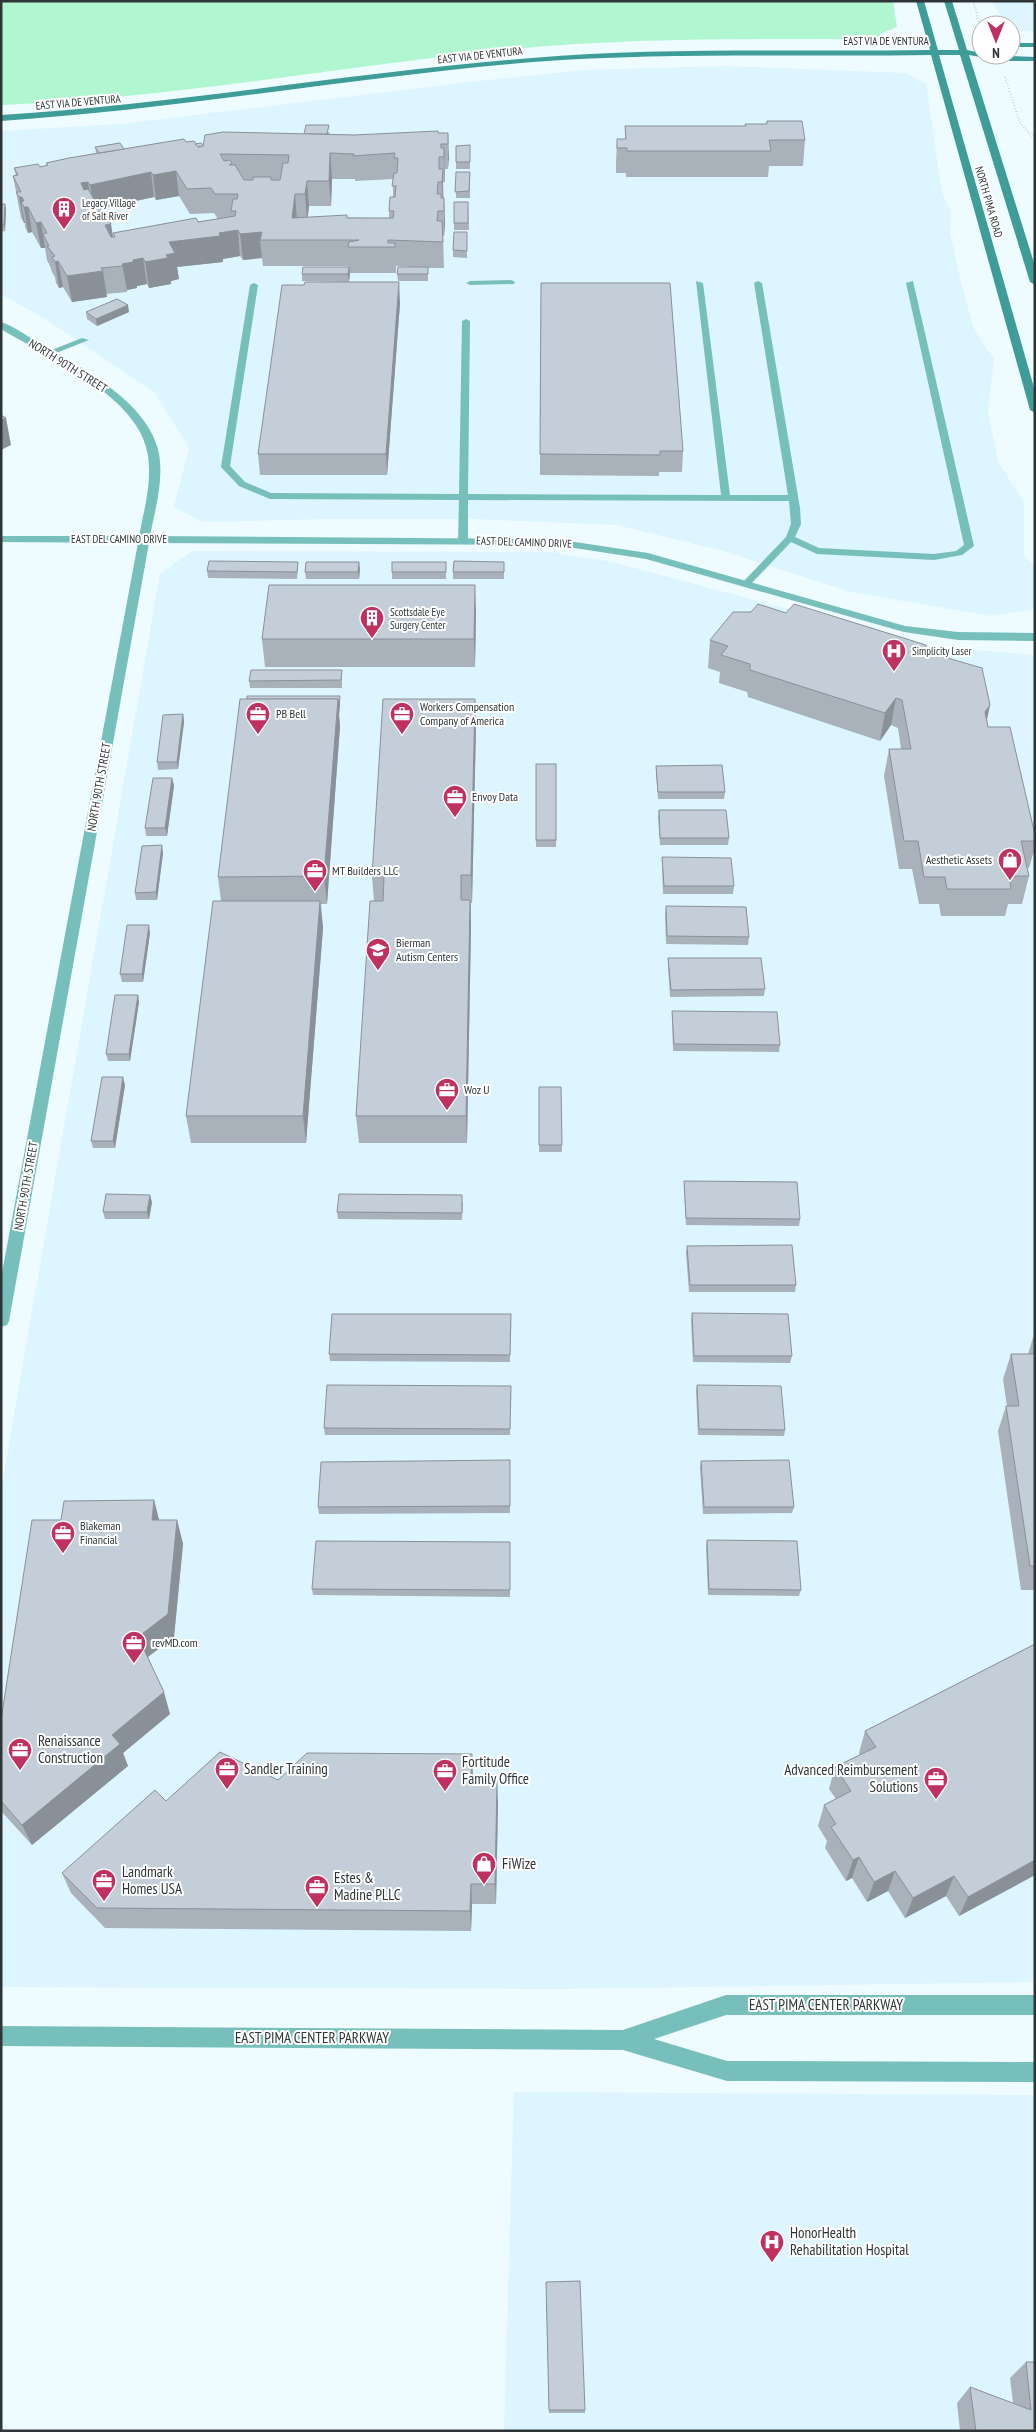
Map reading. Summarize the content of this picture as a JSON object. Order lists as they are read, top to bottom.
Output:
{
  "streets": {
    "main road": ["EAST VIA DE VENTURA", "NORTH PIMA ROAD"],
    "street": ["NORTH 90TH STREET", "EAST DEL CAMINO DRIVE", "EAST PIMA CENTER PARKWAY"]
  },
  "crossings": [
    ["EAST VIA DE VENTURA", "NORTH PIMA ROAD"],
    ["NORTH 90TH STREET", "EAST DEL CAMINO DRIVE"]
  ],
  "places": {
    "building": ["Legacy Village of Salt River", "Scottsdale Eye Surgery Center"],
    "hospital": ["Simplicity Laser", "HonorHealth Rehabilitation Hospital"],
    "office": [
      "PB Bell",
      "Workers Compensation Company of America",
      "Envoy Data",
      "MT Builders LLC",
      "Woz U",
      "Blakeman Financial",
      "revMD.com",
      "Renaissance Construction",
      "Sandler Training",
      "Fortitude Family Office",
      "Advanced Reimbursement Solutions",
      "Landmark Homes USA",
      "Estes & Madine PLLC"
    ],
    "shop": ["Aesthetic Assets", "FiWize"],
    "school or university": ["Bierman Autism Centers"]
  },
  "north": "bottom"
}
